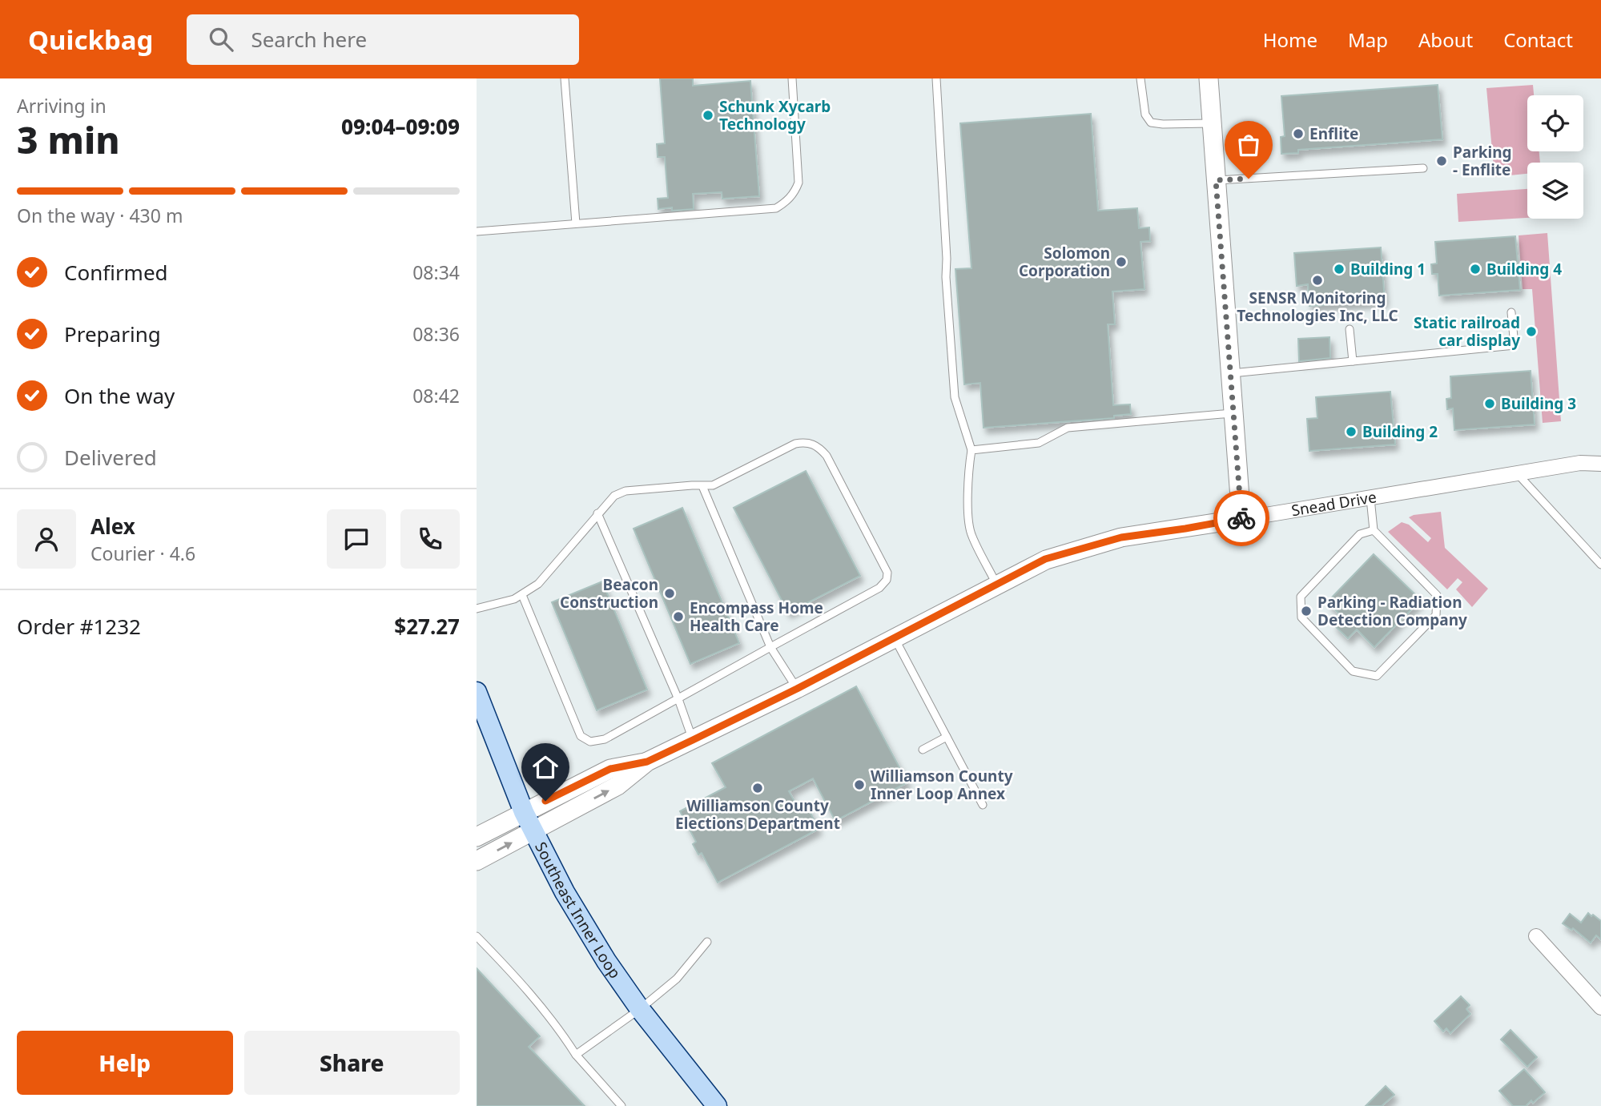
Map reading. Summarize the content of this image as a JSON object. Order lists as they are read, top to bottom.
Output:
{
  "streets": {
    "main road": ["Southeast Inner Loop"],
    "street": ["Snead Drive"]
  },
  "crossings": [
    ["Snead Drive", "Southeast Inner Loop"]
  ],
  "places": [
    "Schunk Xycarb Technology",
    "Enflite",
    "Parking - Enflite",
    "Solomon Corporation",
    "Building 1",
    "Building 4",
    "SENSR Monitoring Technologies Inc, LLC",
    "Static railroad car display",
    "Building 3",
    "Building 2",
    "Beacon Construction",
    "Parking - Radiation Detection Company",
    "Encompass Home Health Care",
    "Williamson County Inner Loop Annex",
    "Williamson County Elections Department"
  ],
  "page": {
    "header": "Quickbag",
    "search": "Search here",
    "nav": [
      "Home",
      "Map",
      "About",
      "Contact"
    ],
    "heading": ["3 min", "Arriving in", "09:04–09:09"],
    "panel": [
      "Alex",
      "Courier · 4.6",
      "Order #1232",
      "$27.27"
    ],
    "bar": "On the way · 430 m",
    "list": [
      ["Confirmed", "08:34"],
      ["Preparing", "08:36"],
      ["On the way", "08:42"],
      "Delivered"
    ],
    "buttons": ["Help", "Share"]
  }
}
